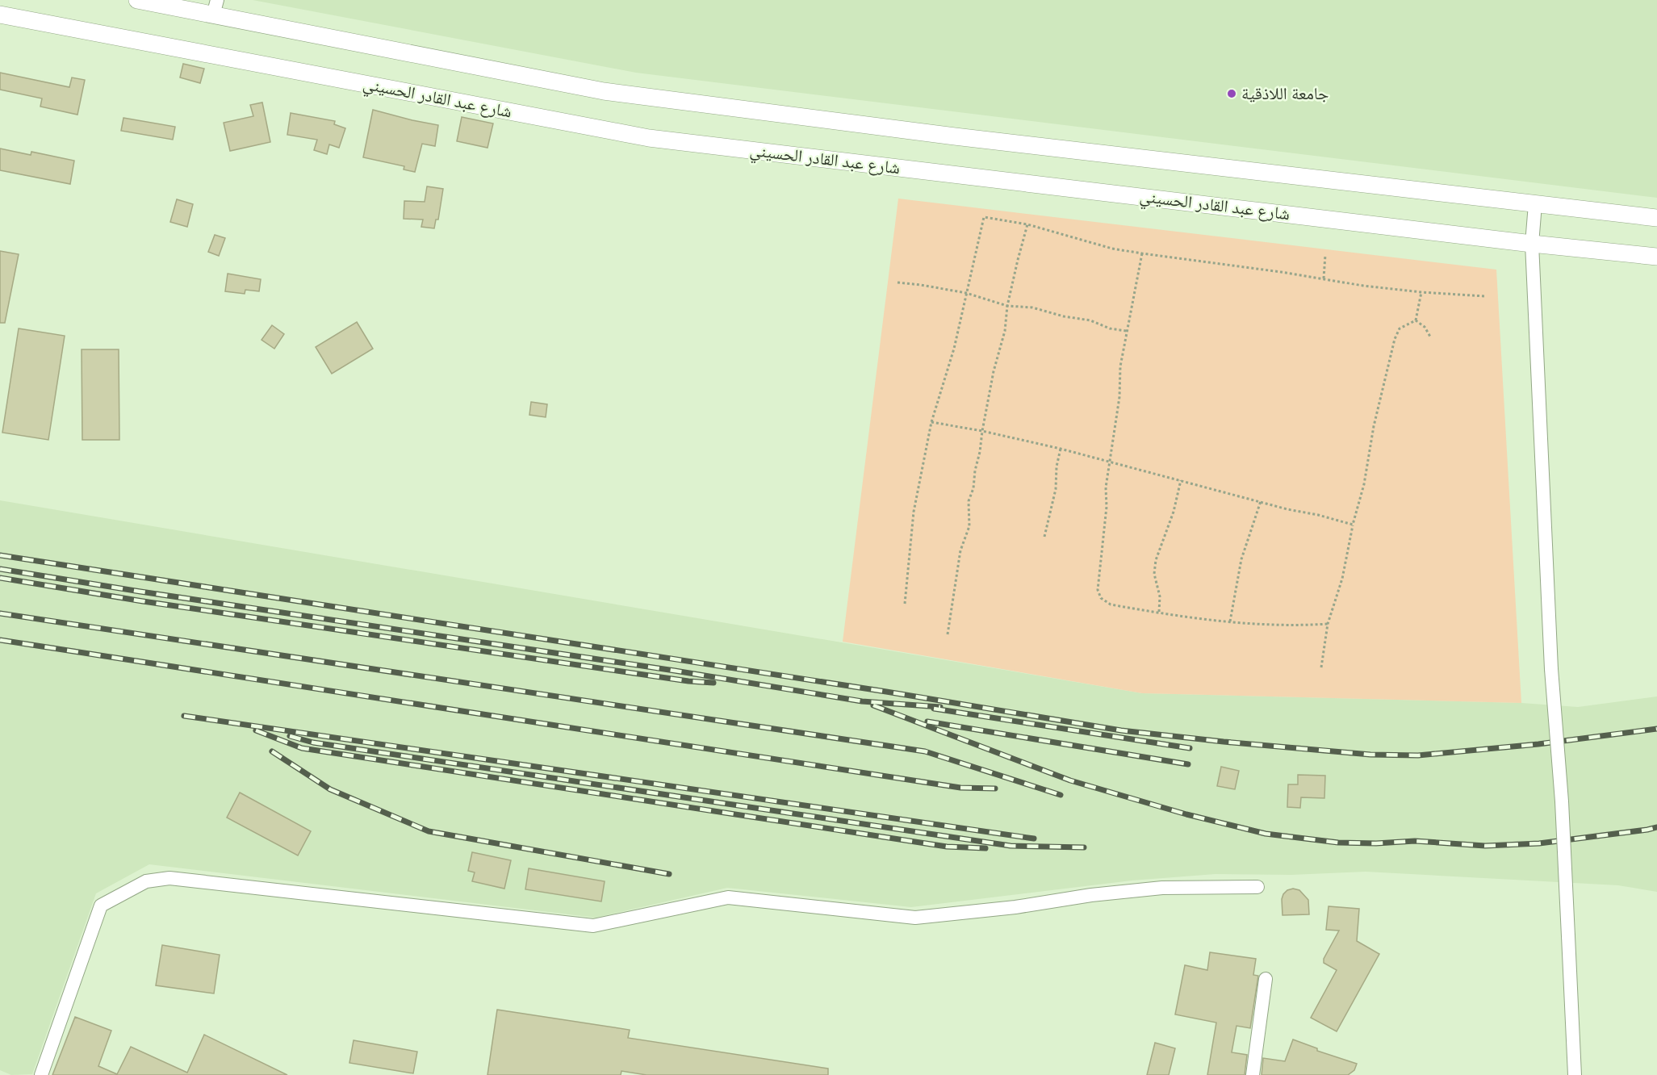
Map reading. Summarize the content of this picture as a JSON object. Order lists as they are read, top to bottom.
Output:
{
  "streets": {
    "main road": ["شارع عبد القادر الحسيني"]
  },
  "places": ["جامعة اللاذقية"]
}
